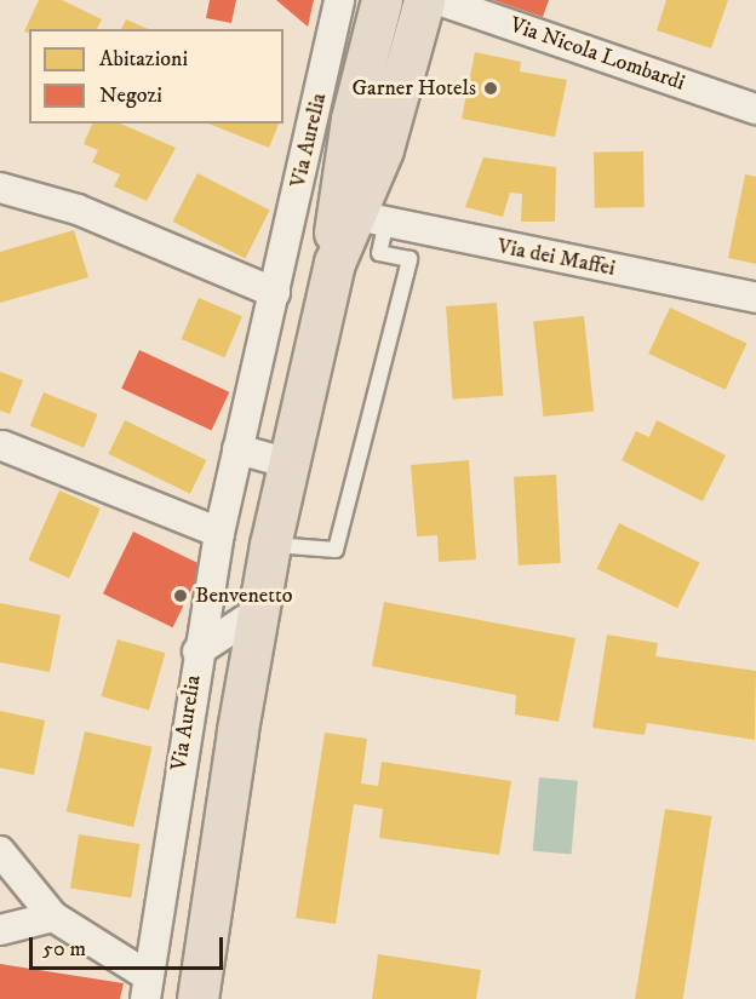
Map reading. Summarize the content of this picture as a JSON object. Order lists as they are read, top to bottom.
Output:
{
  "streets": {
    "main road": ["Via Aurelia"],
    "street": ["Via Nicola Lombardi", "Via dei Maffei"]
  },
  "crossings": [
    ["Via Aurelia", "Via dei Maffei"]
  ],
  "places": ["Garner Hotels", "Benvenetto"],
  "legend": ["Abitazioni", "Negozi"],
  "scale_bar": "50 m"
}
